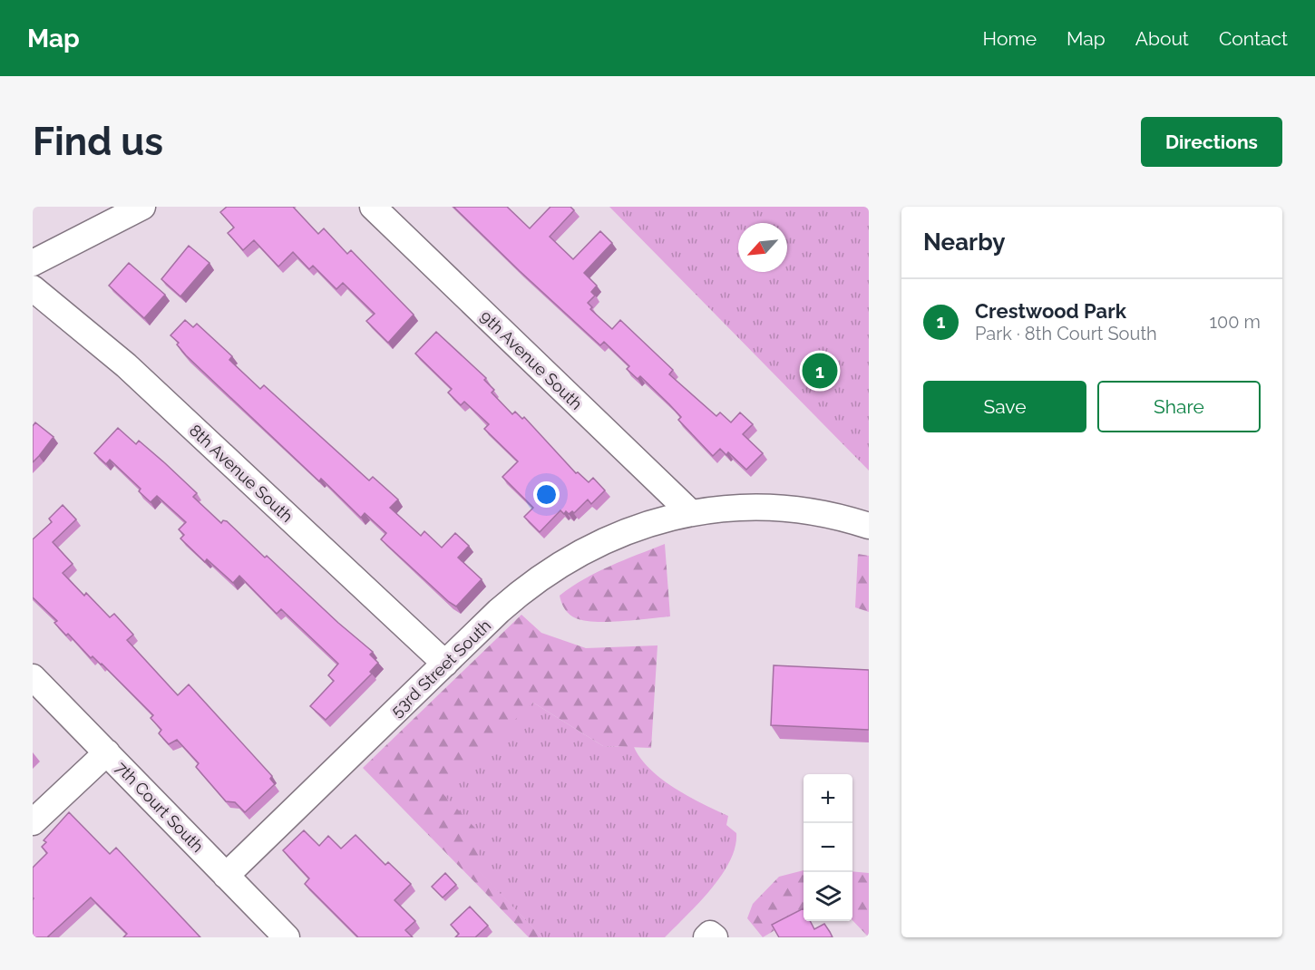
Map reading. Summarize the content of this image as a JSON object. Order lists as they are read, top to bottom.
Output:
{
  "streets": {
    "street": [
      "9th Avenue South",
      "8th Avenue South",
      "53rd Street South",
      "7th Court South"
    ]
  },
  "crossings": [
    ["9th Avenue South", "53rd Street South"],
    ["8th Avenue South", "53rd Street South"],
    ["53rd Street South", "7th Court South"]
  ],
  "north": "bottom left",
  "page": {
    "header": "Map",
    "nav": [
      "Home",
      "Map",
      "About",
      "Contact"
    ],
    "buttons": [
      "Directions",
      ["Save", "Share"]
    ],
    "title": "Find us",
    "heading": "Nearby",
    "list": [
      {
        "mark": "1",
        "name": "Crestwood Park",
        "note": "Park · 8th Court South",
        "value": "100 m"
      }
    ],
    "pins": "1",
    "map_buttons": ["+", "−"]
  }
}
